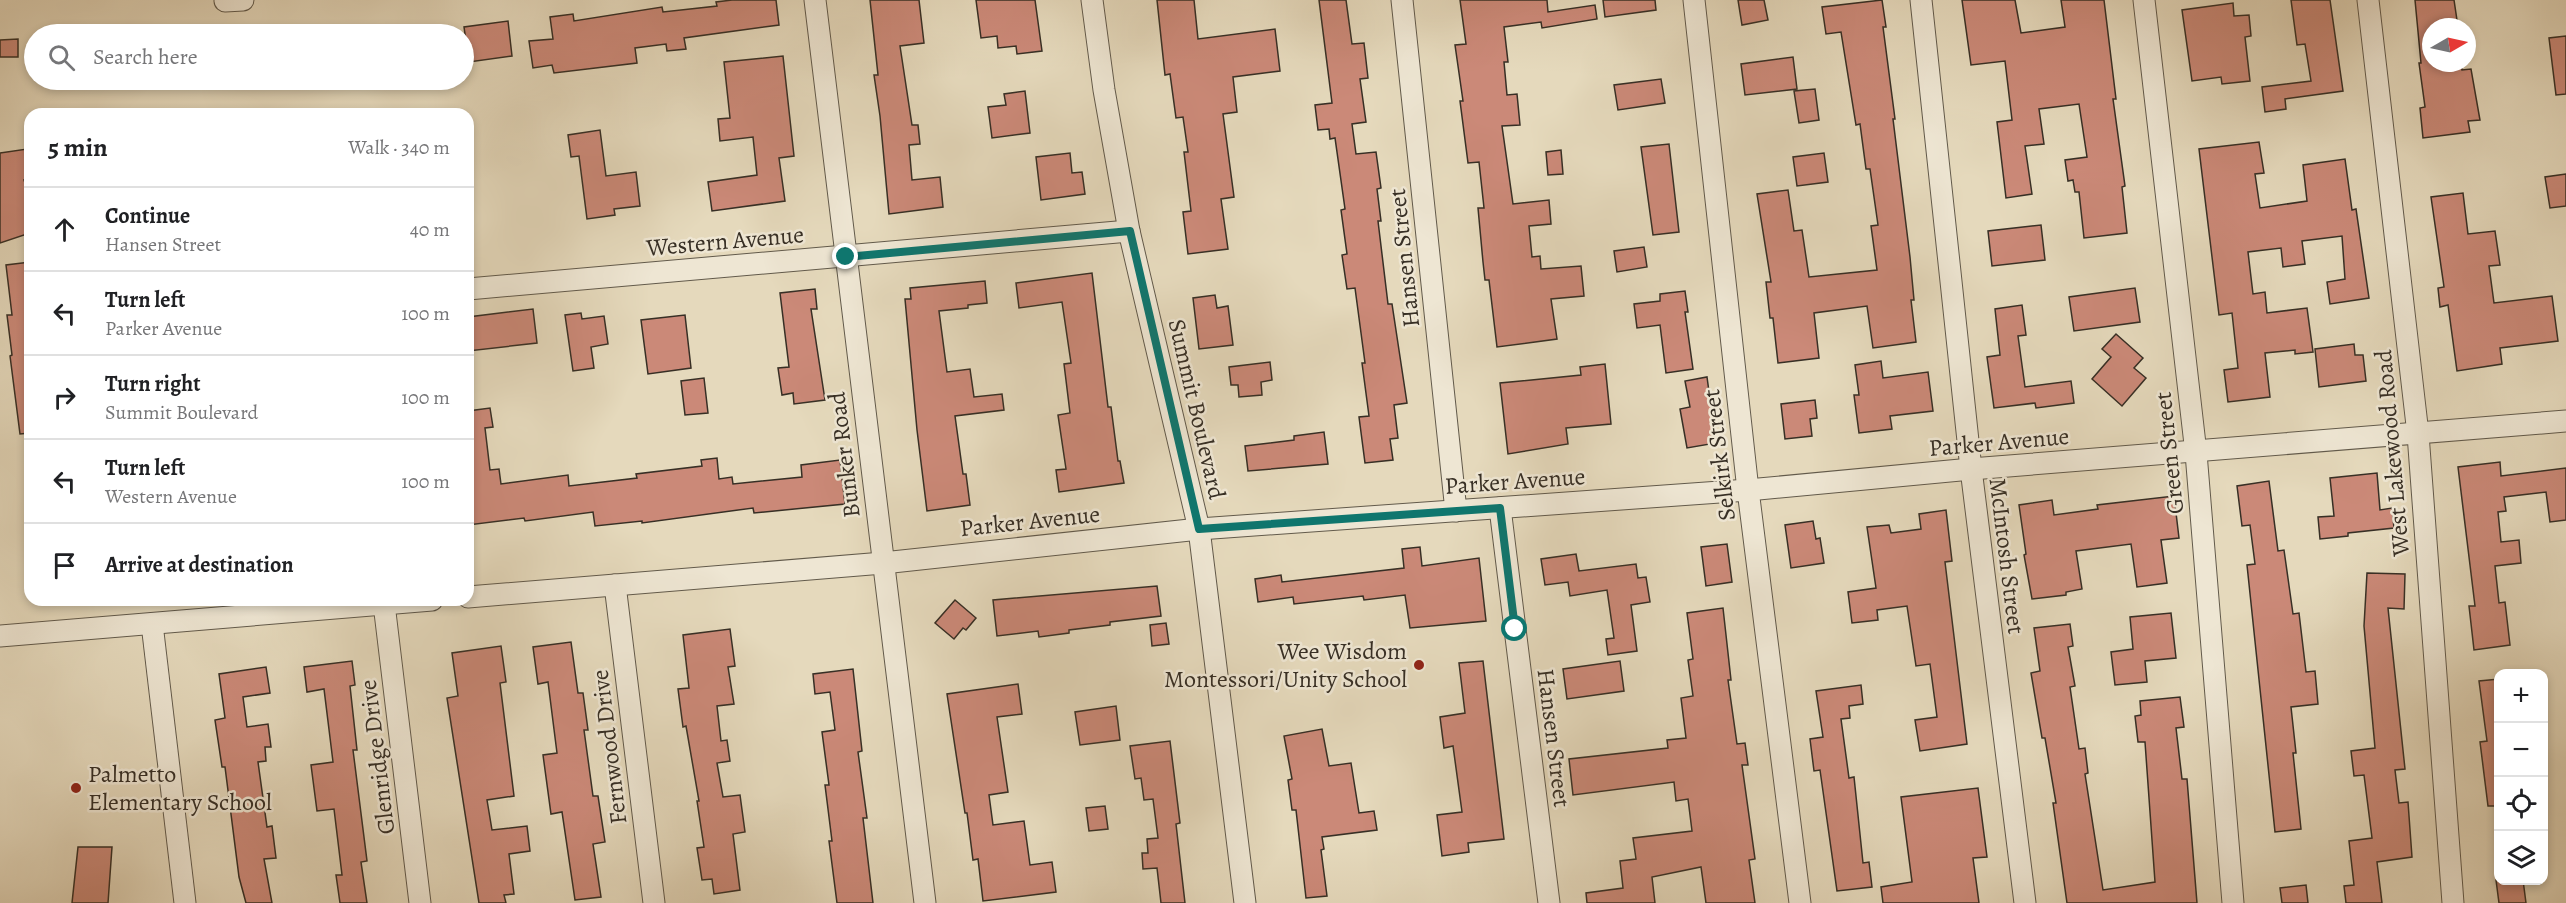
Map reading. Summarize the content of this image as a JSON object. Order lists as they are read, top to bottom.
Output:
{
  "streets": {
    "street": [
      "Western Avenue",
      "Hansen Street",
      "Summit Boulevard",
      "Parker Avenue",
      "Green Street",
      "West Lakewood Road",
      "Bunker Road",
      "Selkirk Street",
      "McIntosh Street",
      "Fernwood Drive",
      "Glenridge Drive"
    ]
  },
  "crossings": [
    ["Western Avenue", "Summit Boulevard"],
    ["Western Avenue", "Bunker Road"],
    ["Hansen Street", "Parker Avenue"],
    ["Summit Boulevard", "Parker Avenue"],
    ["Parker Avenue", "Green Street"],
    ["Parker Avenue", "West Lakewood Road"],
    ["Parker Avenue", "Bunker Road"],
    ["Parker Avenue", "Selkirk Street"],
    ["Parker Avenue", "McIntosh Street"],
    ["Parker Avenue", "Fernwood Drive"]
  ],
  "places": ["Wee Wisdom Montessori/Unity School", "Palmetto Elementary School"],
  "north": "right",
  "page": {
    "search": "Search here",
    "heading": ["5 min", "Walk · 340 m"],
    "list": [
      ["Continue", "Hansen Street", "40 m"],
      ["Turn left", "Parker Avenue", "100 m"],
      ["Turn right", "Summit Boulevard", "100 m"],
      ["Turn left", "Western Avenue", "100 m"],
      "Arrive at destination"
    ],
    "map_buttons": ["+", "−"]
  }
}
